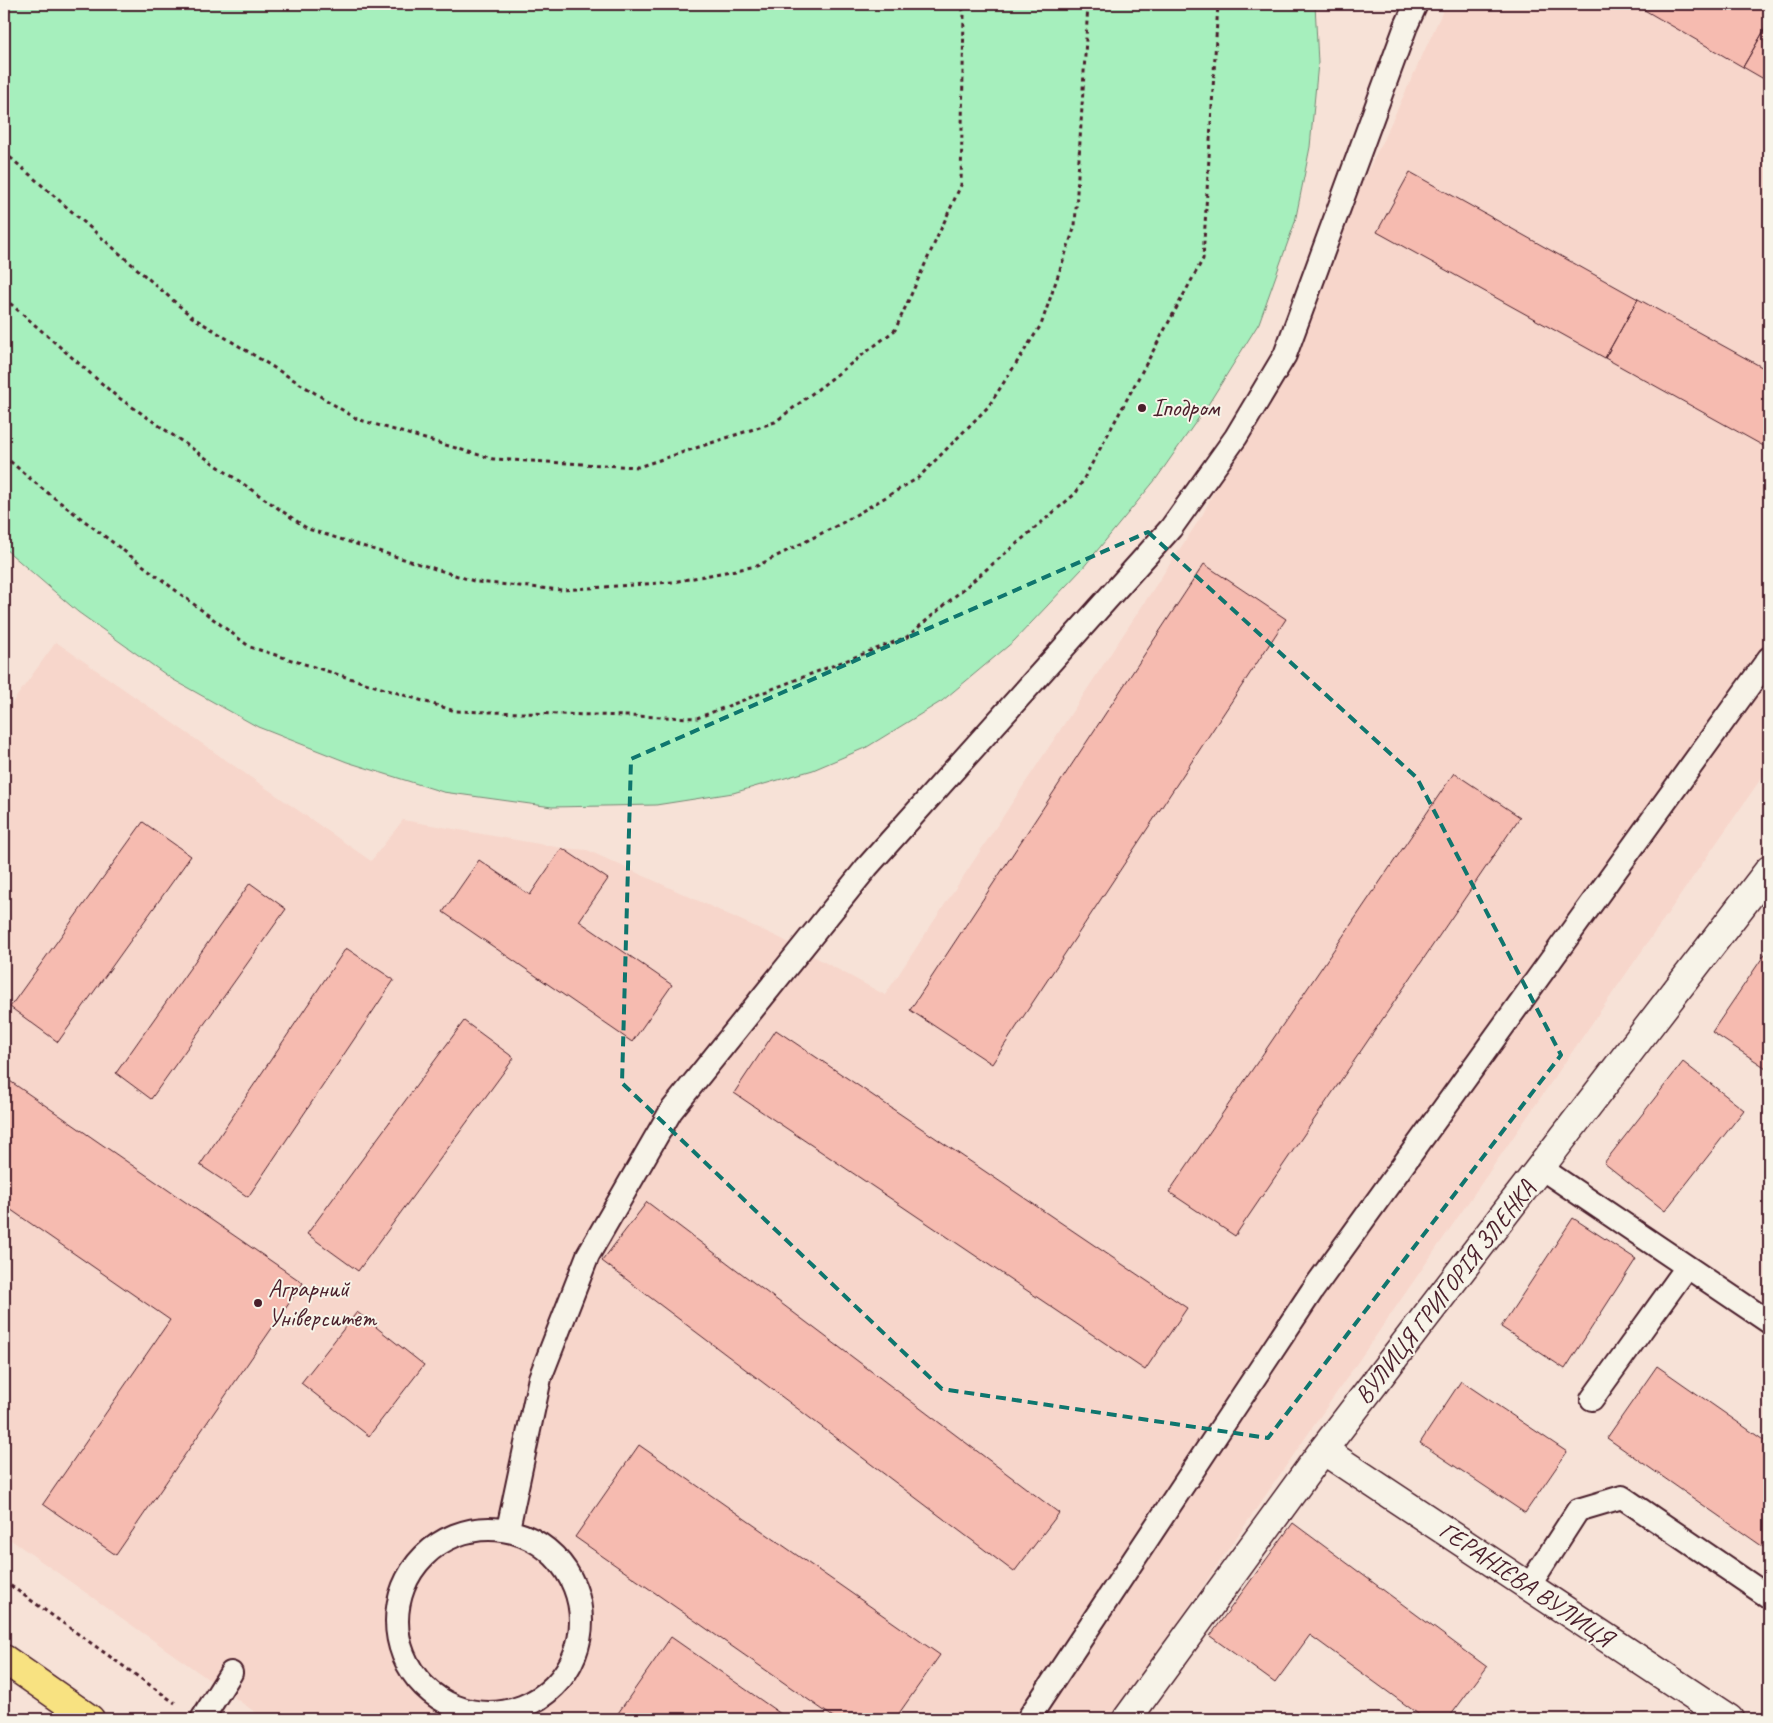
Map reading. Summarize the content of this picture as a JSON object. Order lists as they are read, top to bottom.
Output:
{
  "streets": {
    "street": ["ВУЛИЦЯ ГРИГОРІЯ ЗЛЕНКА", "ГЕРАНІЄВА ВУЛИЦЯ"]
  },
  "crossings": [
    ["ВУЛИЦЯ ГРИГОРІЯ ЗЛЕНКА", "ГЕРАНІЄВА ВУЛИЦЯ"]
  ],
  "places": ["Іподром", "Аграрний Університет"]
}
